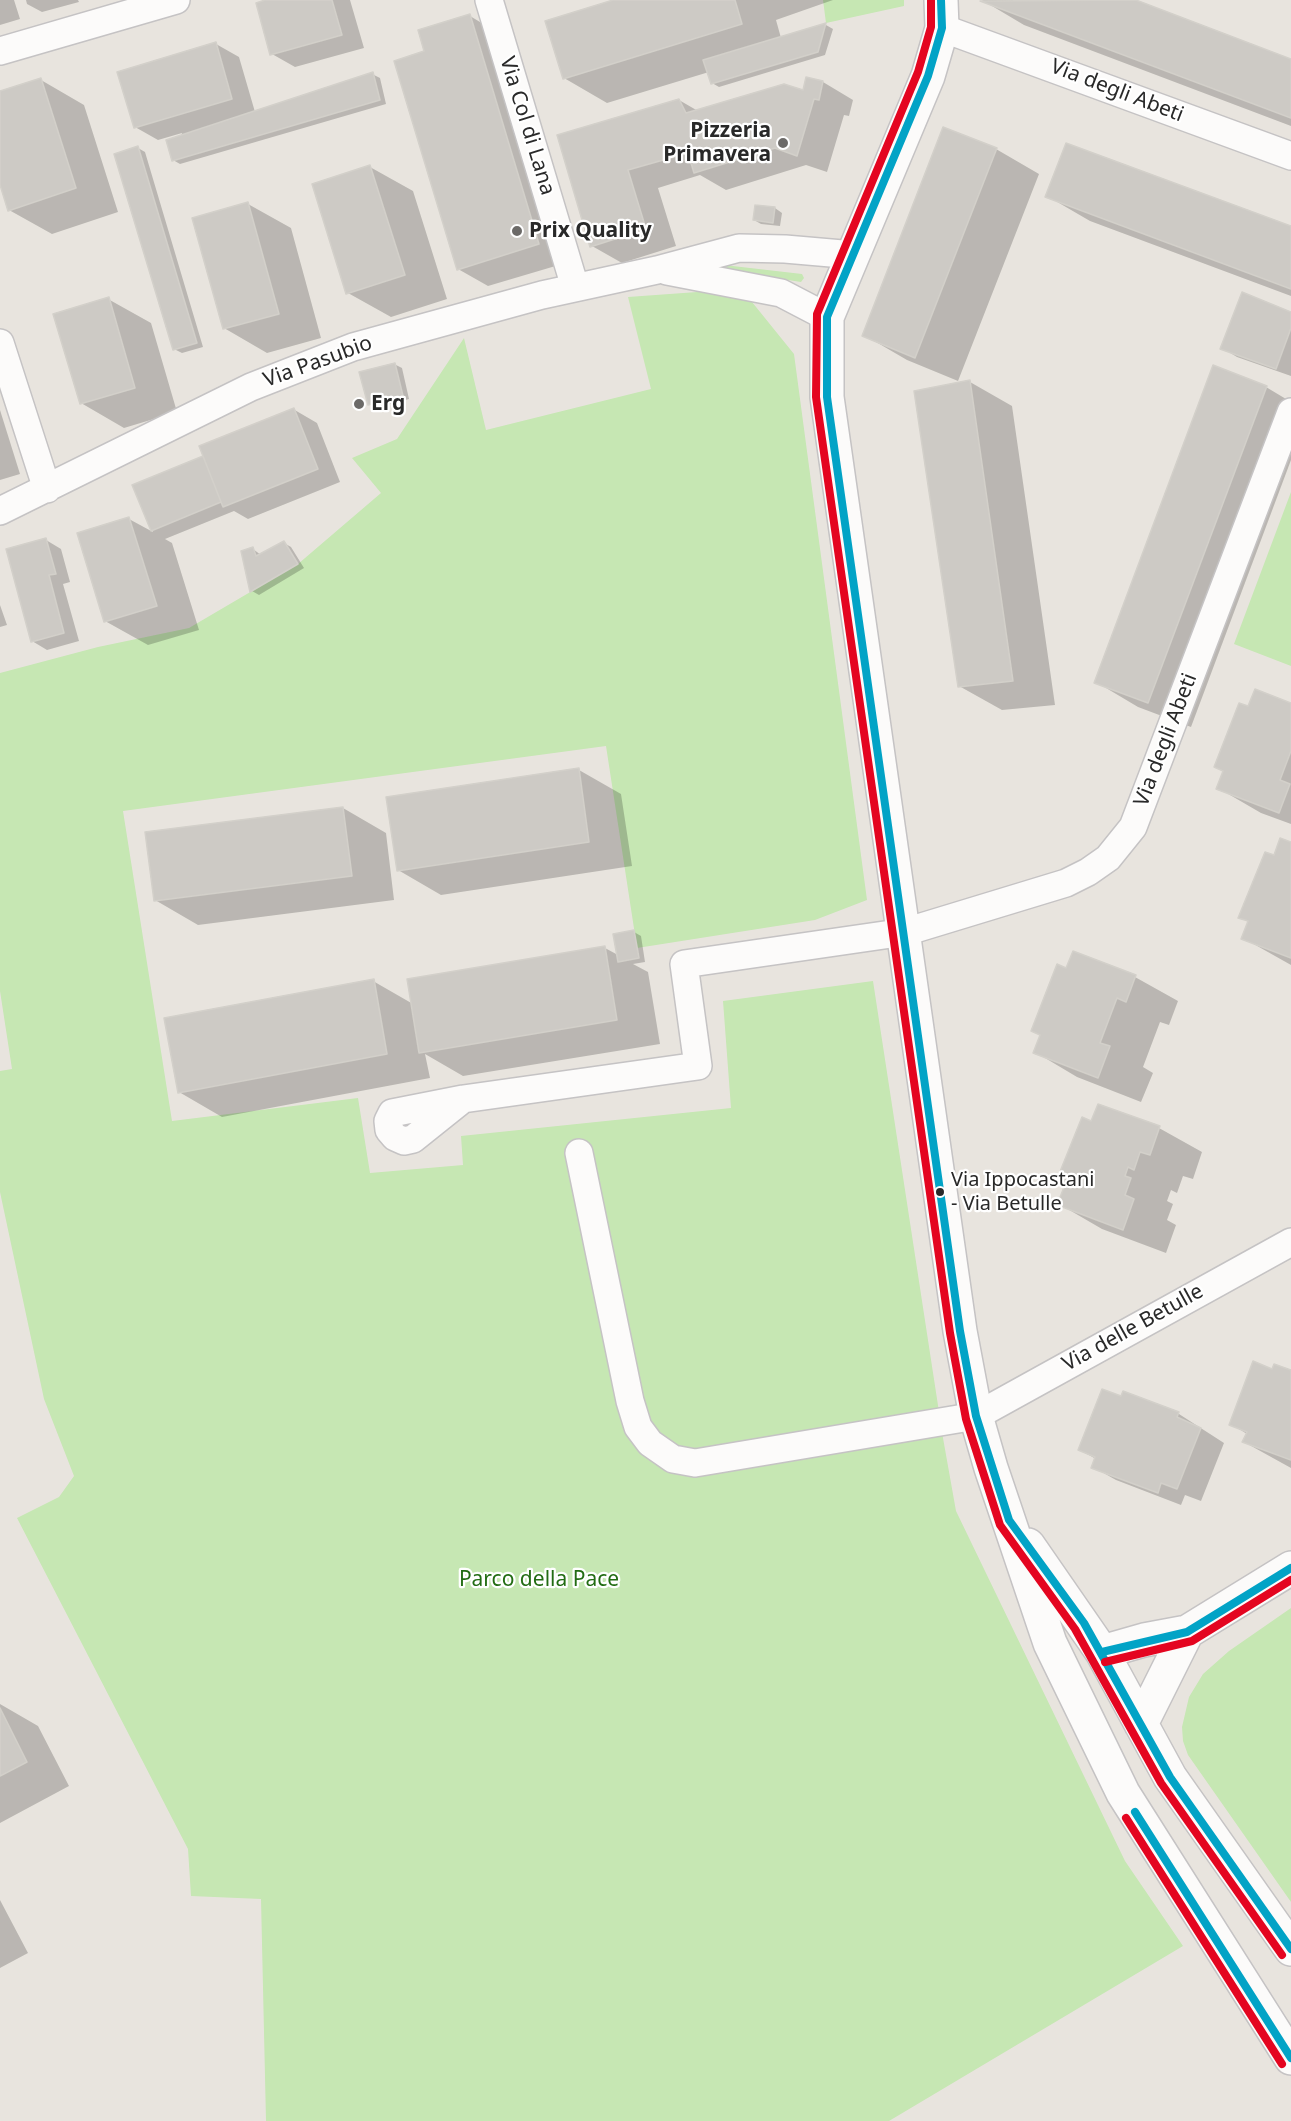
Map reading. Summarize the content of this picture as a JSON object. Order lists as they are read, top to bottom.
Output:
{
  "streets": {
    "street": [
      "Via degli Abeti",
      "Via Col di Lana",
      "Via Pasubio",
      "Via delle Betulle"
    ]
  },
  "crossings": [
    ["Via Col di Lana", "Via Pasubio"]
  ],
  "parks": ["Parco della Pace"],
  "places": [
    "Pizzeria Primavera",
    "Prix Quality",
    "Erg",
    "Via Ippocastani - Via Betulle"
  ]
}
